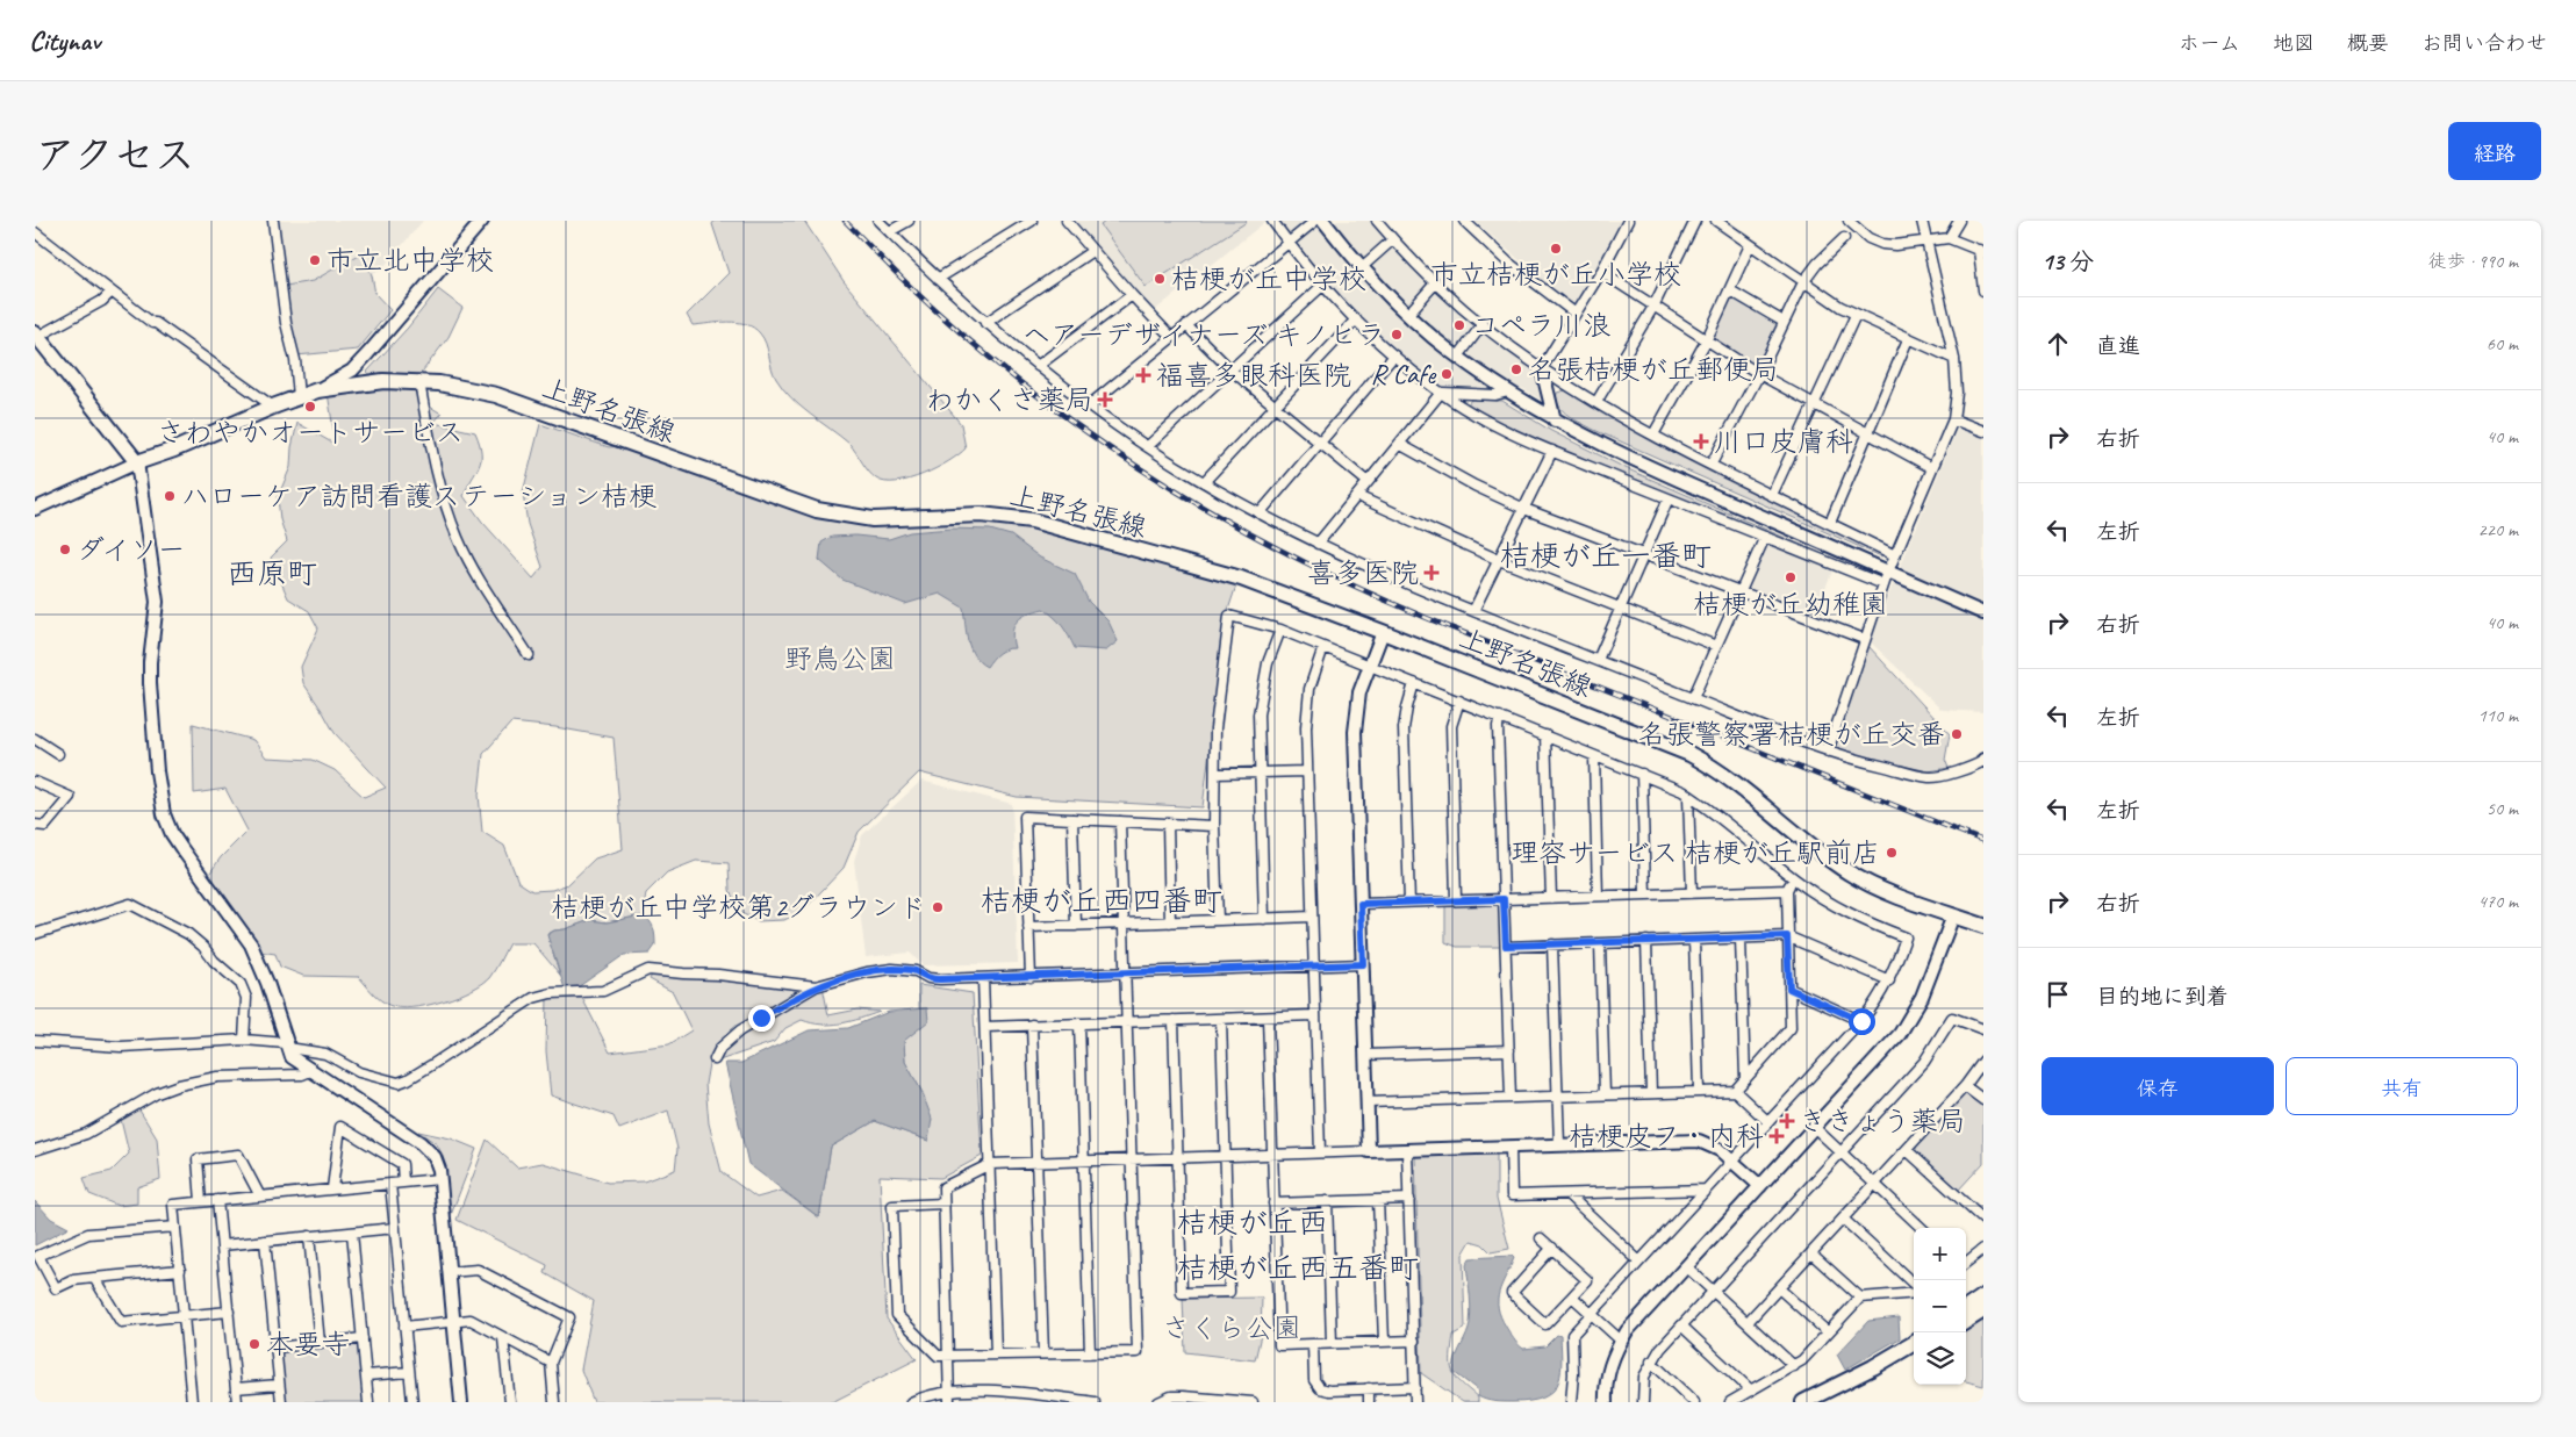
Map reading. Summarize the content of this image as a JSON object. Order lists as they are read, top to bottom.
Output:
{
  "streets": {
    "main road": ["上野名張線"]
  },
  "districts": [
    "桔梗が丘一番町",
    "西原町",
    "桔梗が丘西四番町",
    "桔梗が丘西",
    "桔梗が丘西五番町"
  ],
  "parks": ["野鳥公園", "さくら公園"],
  "places": {
    "other": [
      "市立桔梗が丘小学校",
      "市立北中学校",
      "桔梗が丘中学校",
      "コペラ川浪",
      "ヘアーデザイナーズ キノヒラ",
      "名張桔梗が丘郵便局",
      "R Cafe",
      "さわやかオートサービス",
      "ハローケア訪問看護ステーション桔梗",
      "ダイソー",
      "桔梗が丘幼稚園",
      "名張警察署桔梗が丘交番",
      "理容サービス 桔梗が丘駅前店",
      "桔梗が丘中学校第2グラウンド",
      "本要寺"
    ],
    "health": [
      "福喜多眼科医院",
      "わかくさ薬局",
      "川口皮膚科",
      "喜多医院",
      "ききょう薬局",
      "桔梗皮フ・内科"
    ]
  },
  "page": {
    "header": "Citynav",
    "nav": [
      "ホーム",
      "地図",
      "概要",
      "お問い合わせ"
    ],
    "title": "アクセス",
    "buttons": [
      "経路",
      ["保存", "共有"]
    ],
    "heading": ["13 分", "徒歩 · 990 m"],
    "list": [
      ["直進", "60 m"],
      ["右折", "40 m"],
      ["左折", "220 m"],
      ["右折", "40 m"],
      ["左折", "110 m"],
      ["左折", "50 m"],
      ["右折", "470 m"],
      "目的地に到着"
    ],
    "map_buttons": ["+", "−"]
  }
}
